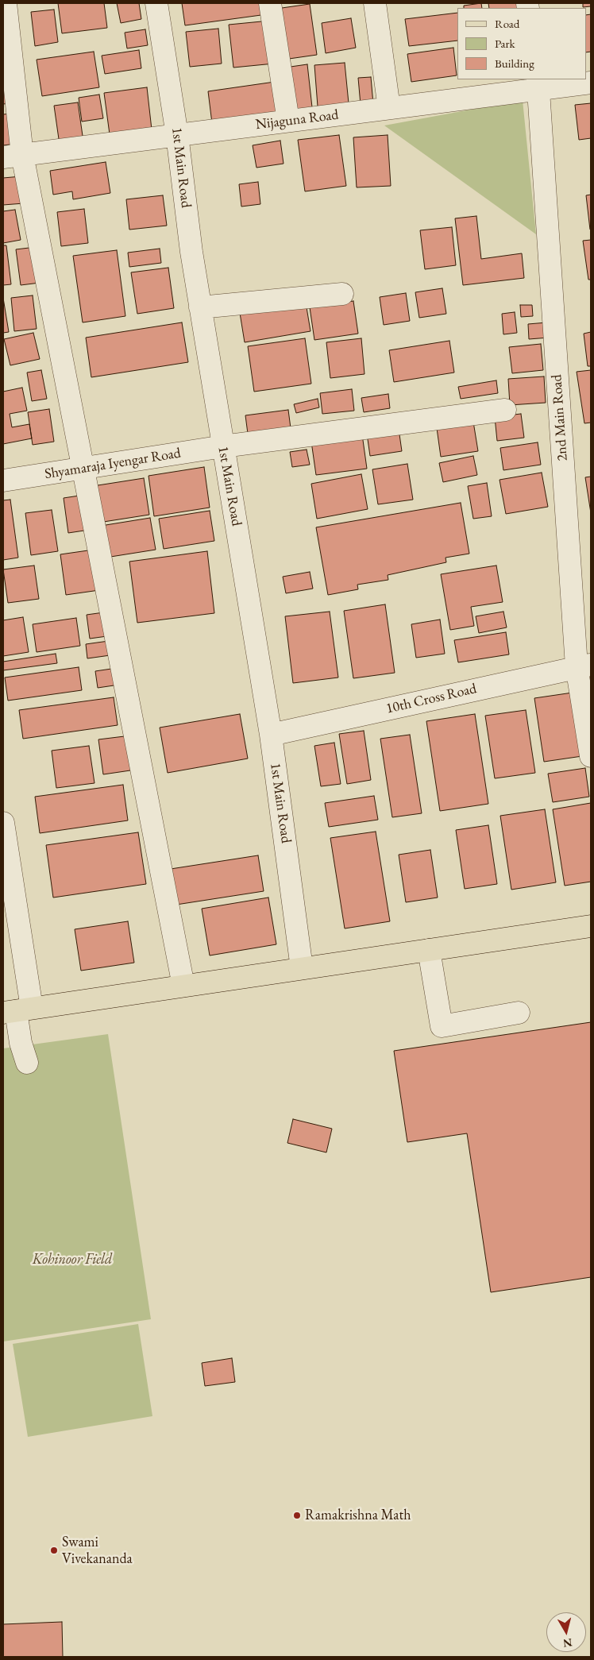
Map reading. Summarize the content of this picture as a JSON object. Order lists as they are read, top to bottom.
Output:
{
  "streets": {
    "street": [
      "Nijaguna Road",
      "1st Main Road",
      "2nd Main Road",
      "Shyamaraja Iyengar Road",
      "10th Cross Road"
    ]
  },
  "crossings": [
    ["Nijaguna Road", "1st Main Road"],
    ["Nijaguna Road", "2nd Main Road"],
    ["1st Main Road", "Shyamaraja Iyengar Road"],
    ["1st Main Road", "10th Cross Road"],
    ["2nd Main Road", "10th Cross Road"]
  ],
  "parks": ["Kohinoor Field"],
  "places": ["Ramakrishna Math", "Swami Vivekananda"],
  "legend": ["Road", "Park", "Building"],
  "north": "bottom"
}
